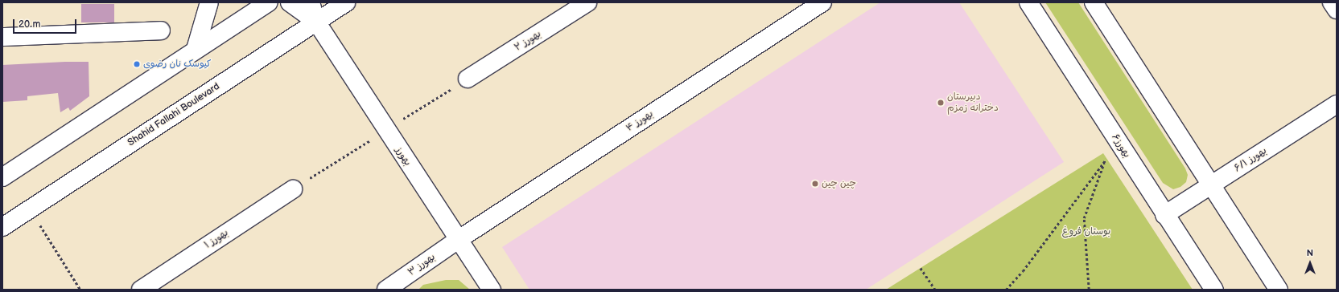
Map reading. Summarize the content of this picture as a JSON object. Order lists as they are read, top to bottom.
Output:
{
  "streets": {
    "street": [
      "بهورز ۲",
      "Shahid Fallahi Boulevard",
      "بهورز ۴",
      "بهورز۶",
      "بهورز",
      "بهورز ۶/۱",
      "بهورز ۱",
      "بهورز ۳"
    ]
  },
  "crossings": [
    ["Shahid Fallahi Boulevard", "بهورز"],
    ["بهورز ۴", "بهورز"],
    ["بهورز ۴", "بهورز ۳"],
    ["بهورز۶", "بهورز ۶/۱"],
    ["بهورز", "بهورز ۳"]
  ],
  "parks": ["بوستان فروغ"],
  "places": ["کیوسک نان رضوی", "دبیرستان دخترانه زمزم", "چین چین"],
  "scale_bar": "20 m",
  "north": "top"
}
